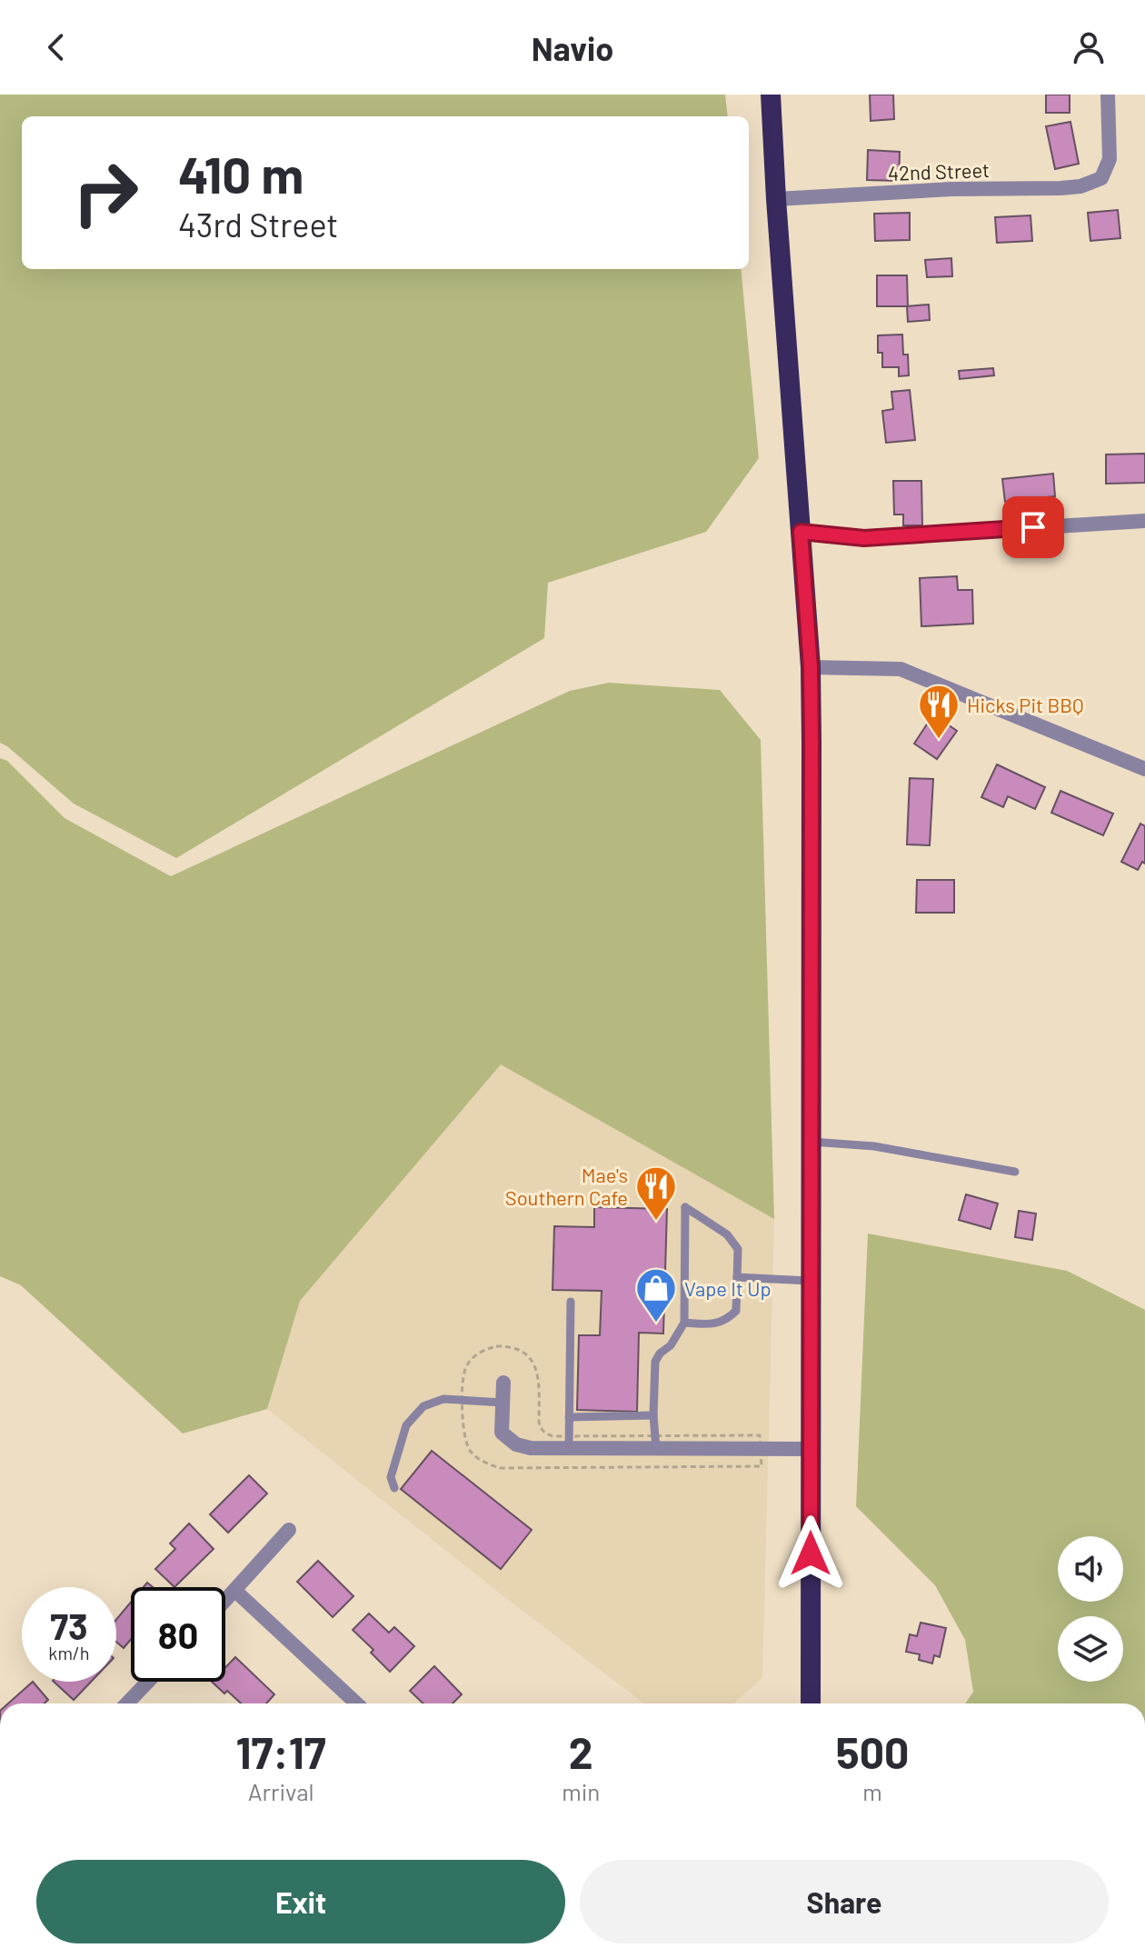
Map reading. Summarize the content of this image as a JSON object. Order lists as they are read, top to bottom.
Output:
{
  "streets": {
    "street": ["42nd Street"]
  },
  "places": {
    "restaurant": ["Hicks Pit BBQ", "Mae's Southern Cafe"],
    "shop": ["Vape It Up"]
  },
  "page": {
    "header": "Navio",
    "turn": ["410 m", "43rd Street"],
    "speed": "73 km/h",
    "limit": "80",
    "eta": [
      "17:17",
      "Arrival",
      "2",
      "min",
      "500",
      "m"
    ],
    "buttons": ["Exit", "Share"]
  }
}
